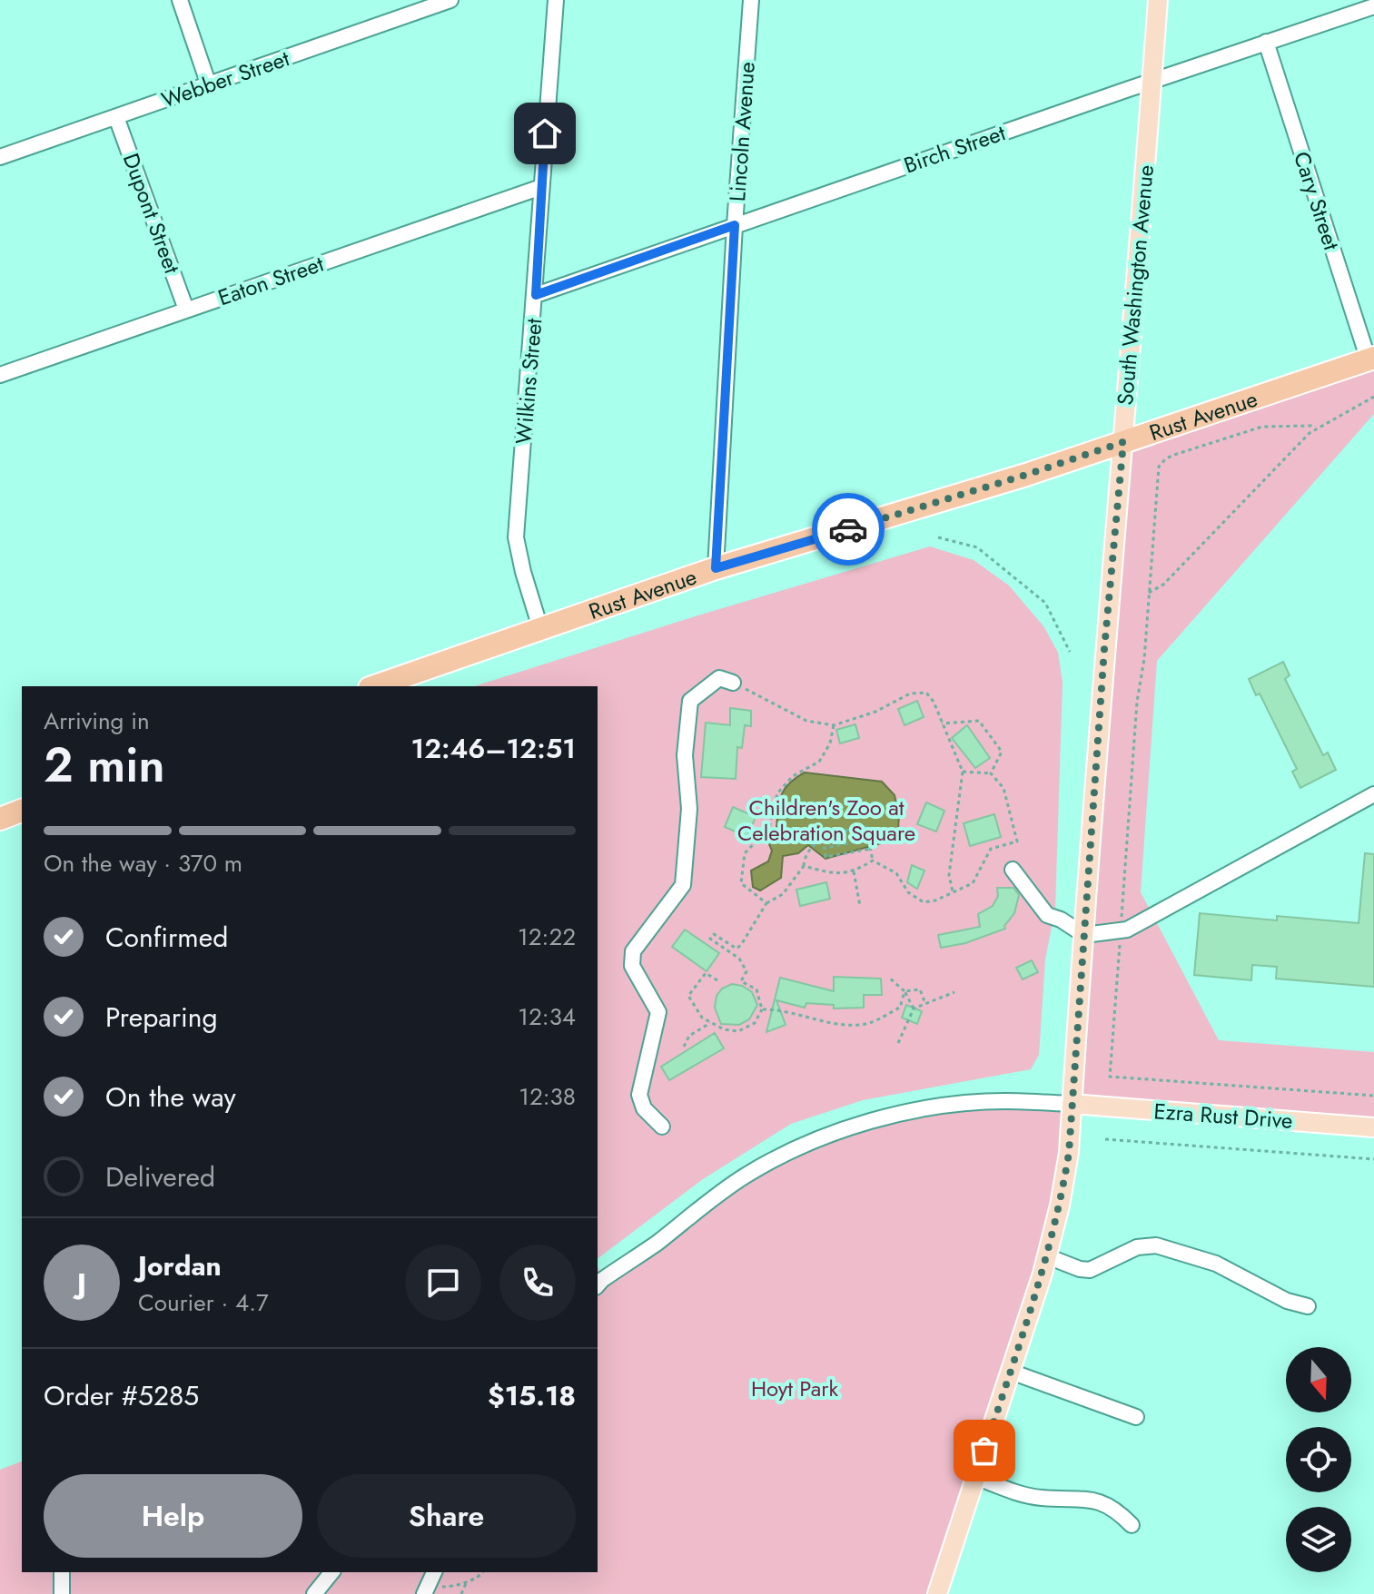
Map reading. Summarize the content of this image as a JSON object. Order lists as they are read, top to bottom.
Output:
{
  "streets": {
    "highway": ["Rust Avenue"],
    "main road": ["South Washington Avenue", "Ezra Rust Drive"],
    "street": [
      "Webber Street",
      "Lincoln Avenue",
      "Birch Street",
      "Cary Street",
      "Dupont Street",
      "Eaton Street",
      "Wilkins Street"
    ]
  },
  "crossings": [
    ["Webber Street", "Dupont Street"],
    ["Lincoln Avenue", "Birch Street"],
    ["Lincoln Avenue", "Rust Avenue"],
    ["Birch Street", "Cary Street"],
    ["Birch Street", "South Washington Avenue"],
    ["Birch Street", "Wilkins Street"],
    ["Cary Street", "Rust Avenue"],
    ["Dupont Street", "Eaton Street"],
    ["Eaton Street", "Wilkins Street"],
    ["South Washington Avenue", "Rust Avenue"],
    ["South Washington Avenue", "Ezra Rust Drive"],
    ["Wilkins Street", "Rust Avenue"]
  ],
  "parks": ["Children's Zoo at Celebration Square", "Hoyt Park"],
  "north": "bottom",
  "page": {
    "heading": ["2 min", "Arriving in", "12:46–12:51"],
    "panel": [
      "Jordan",
      "Courier · 4.7",
      "Order #5285",
      "$15.18"
    ],
    "bar": "On the way · 370 m",
    "list": [
      ["Confirmed", "12:22"],
      ["Preparing", "12:34"],
      ["On the way", "12:38"],
      "Delivered"
    ],
    "round": "J",
    "buttons": ["Help", "Share"]
  }
}
